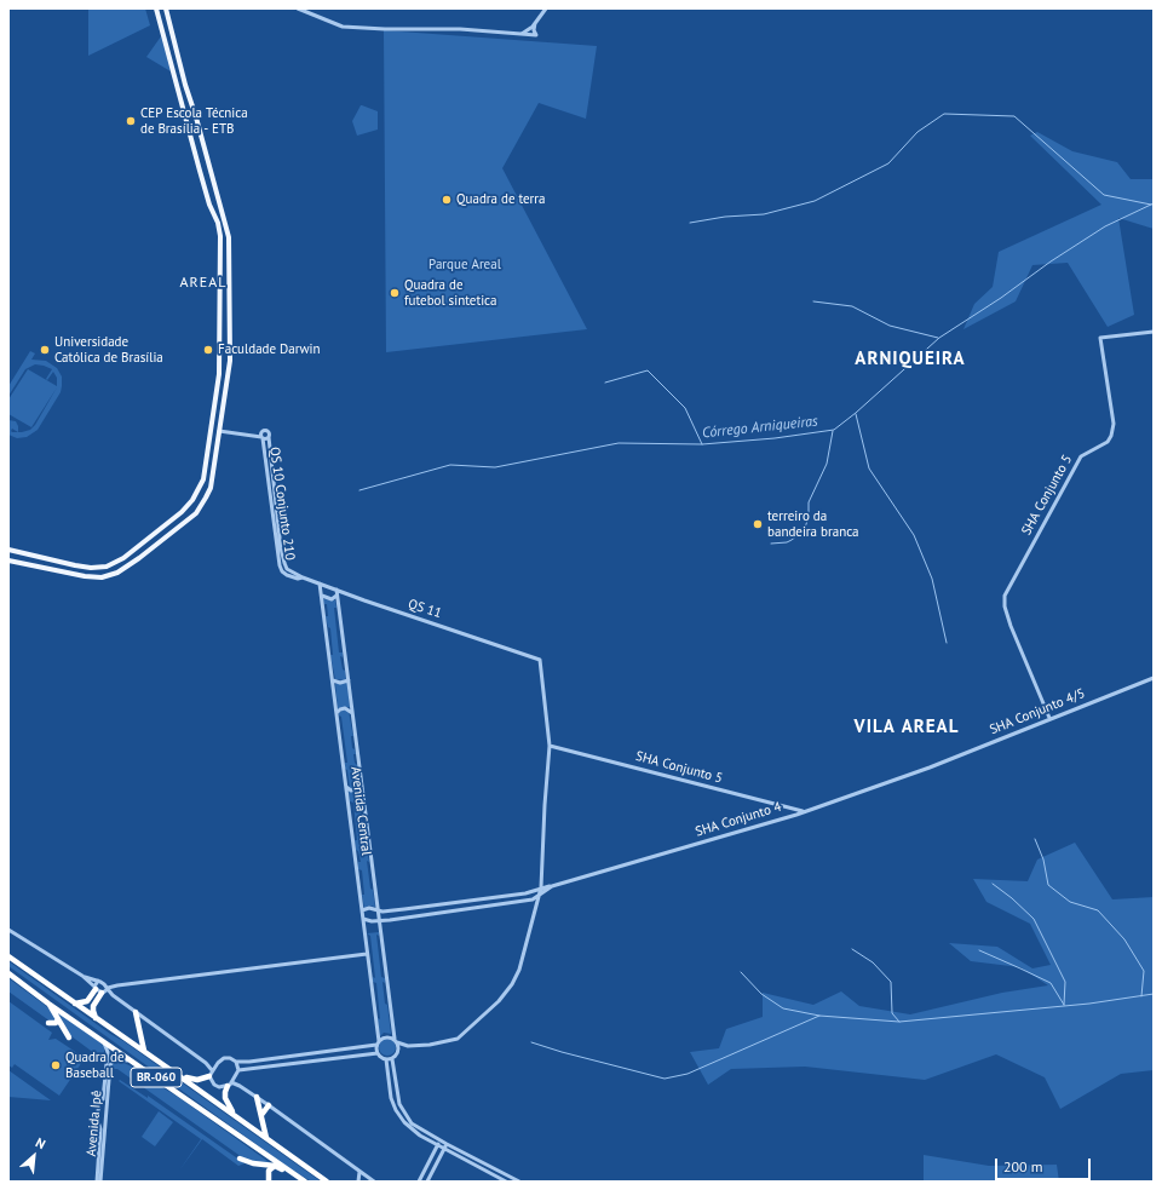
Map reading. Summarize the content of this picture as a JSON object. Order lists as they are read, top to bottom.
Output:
{
  "streets": {
    "highway": ["BR-060"],
    "street": [
      "SHA Conjunto 5",
      "QS 10 Conjunto 210",
      "QS 11",
      "SHA Conjunto 4/5",
      "Avenida Central",
      "SHA Conjunto 4",
      "Avenida Ipê"
    ]
  },
  "crossings": [
    ["SHA Conjunto 5", "QS 11"],
    ["SHA Conjunto 5", "SHA Conjunto 4/5"],
    ["SHA Conjunto 5", "SHA Conjunto 4"],
    ["QS 10 Conjunto 210", "QS 11"],
    ["QS 11", "Avenida Central"],
    ["SHA Conjunto 4/5", "SHA Conjunto 4"],
    ["BR-060", "Avenida Ipê"]
  ],
  "districts": ["AREAL", "ARNIQUEIRA", "VILA AREAL"],
  "water": ["Córrego Arniqueiras"],
  "parks": ["Parque Areal"],
  "places": [
    "CEP Escola Técnica de Brasília - ETB",
    "Quadra de terra",
    "Quadra de futebol sintetica",
    "Universidade Católica de Brasília",
    "Faculdade Darwin",
    "terreiro da bandeira branca",
    "Quadra de Baseball"
  ],
  "scale_bar": "200 m",
  "north": "top right"
}
